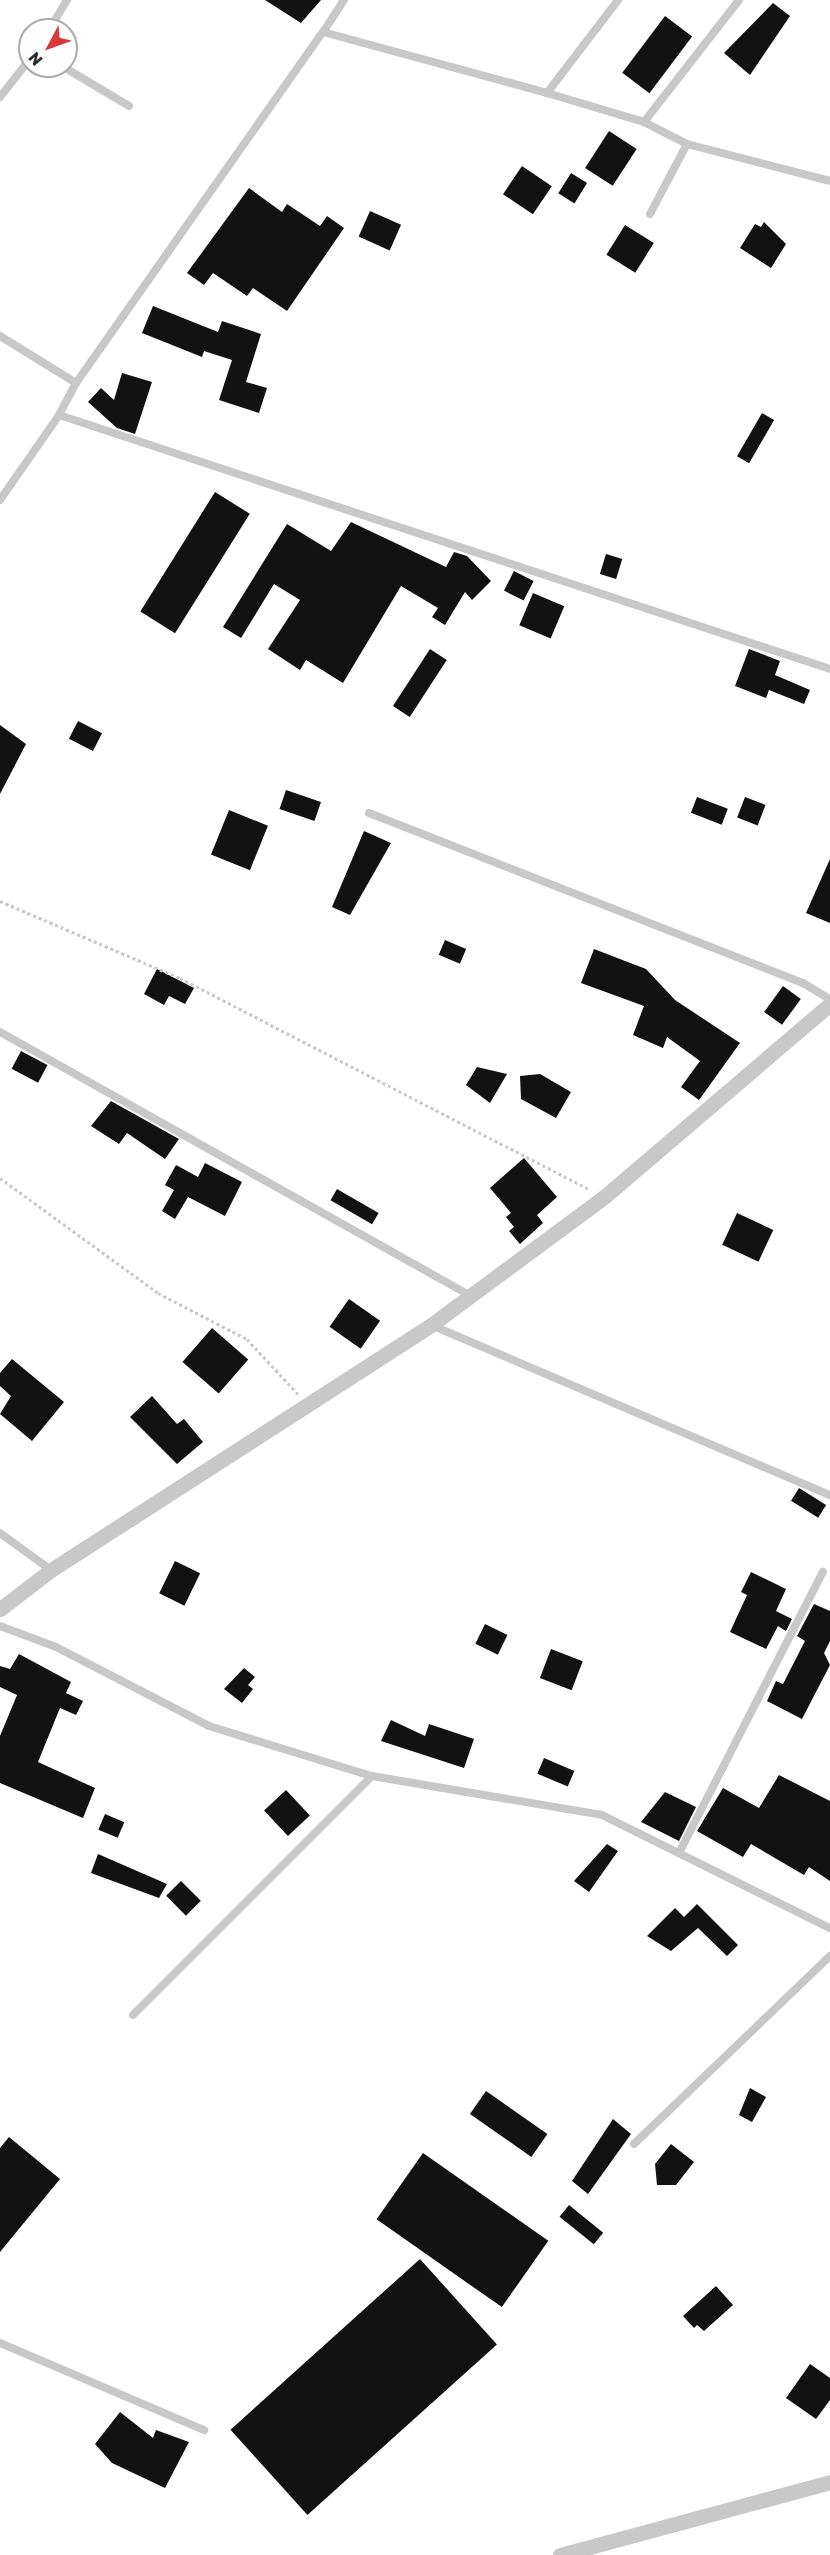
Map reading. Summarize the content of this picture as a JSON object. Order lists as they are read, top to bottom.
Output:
{
  "north": "bottom left"
}
